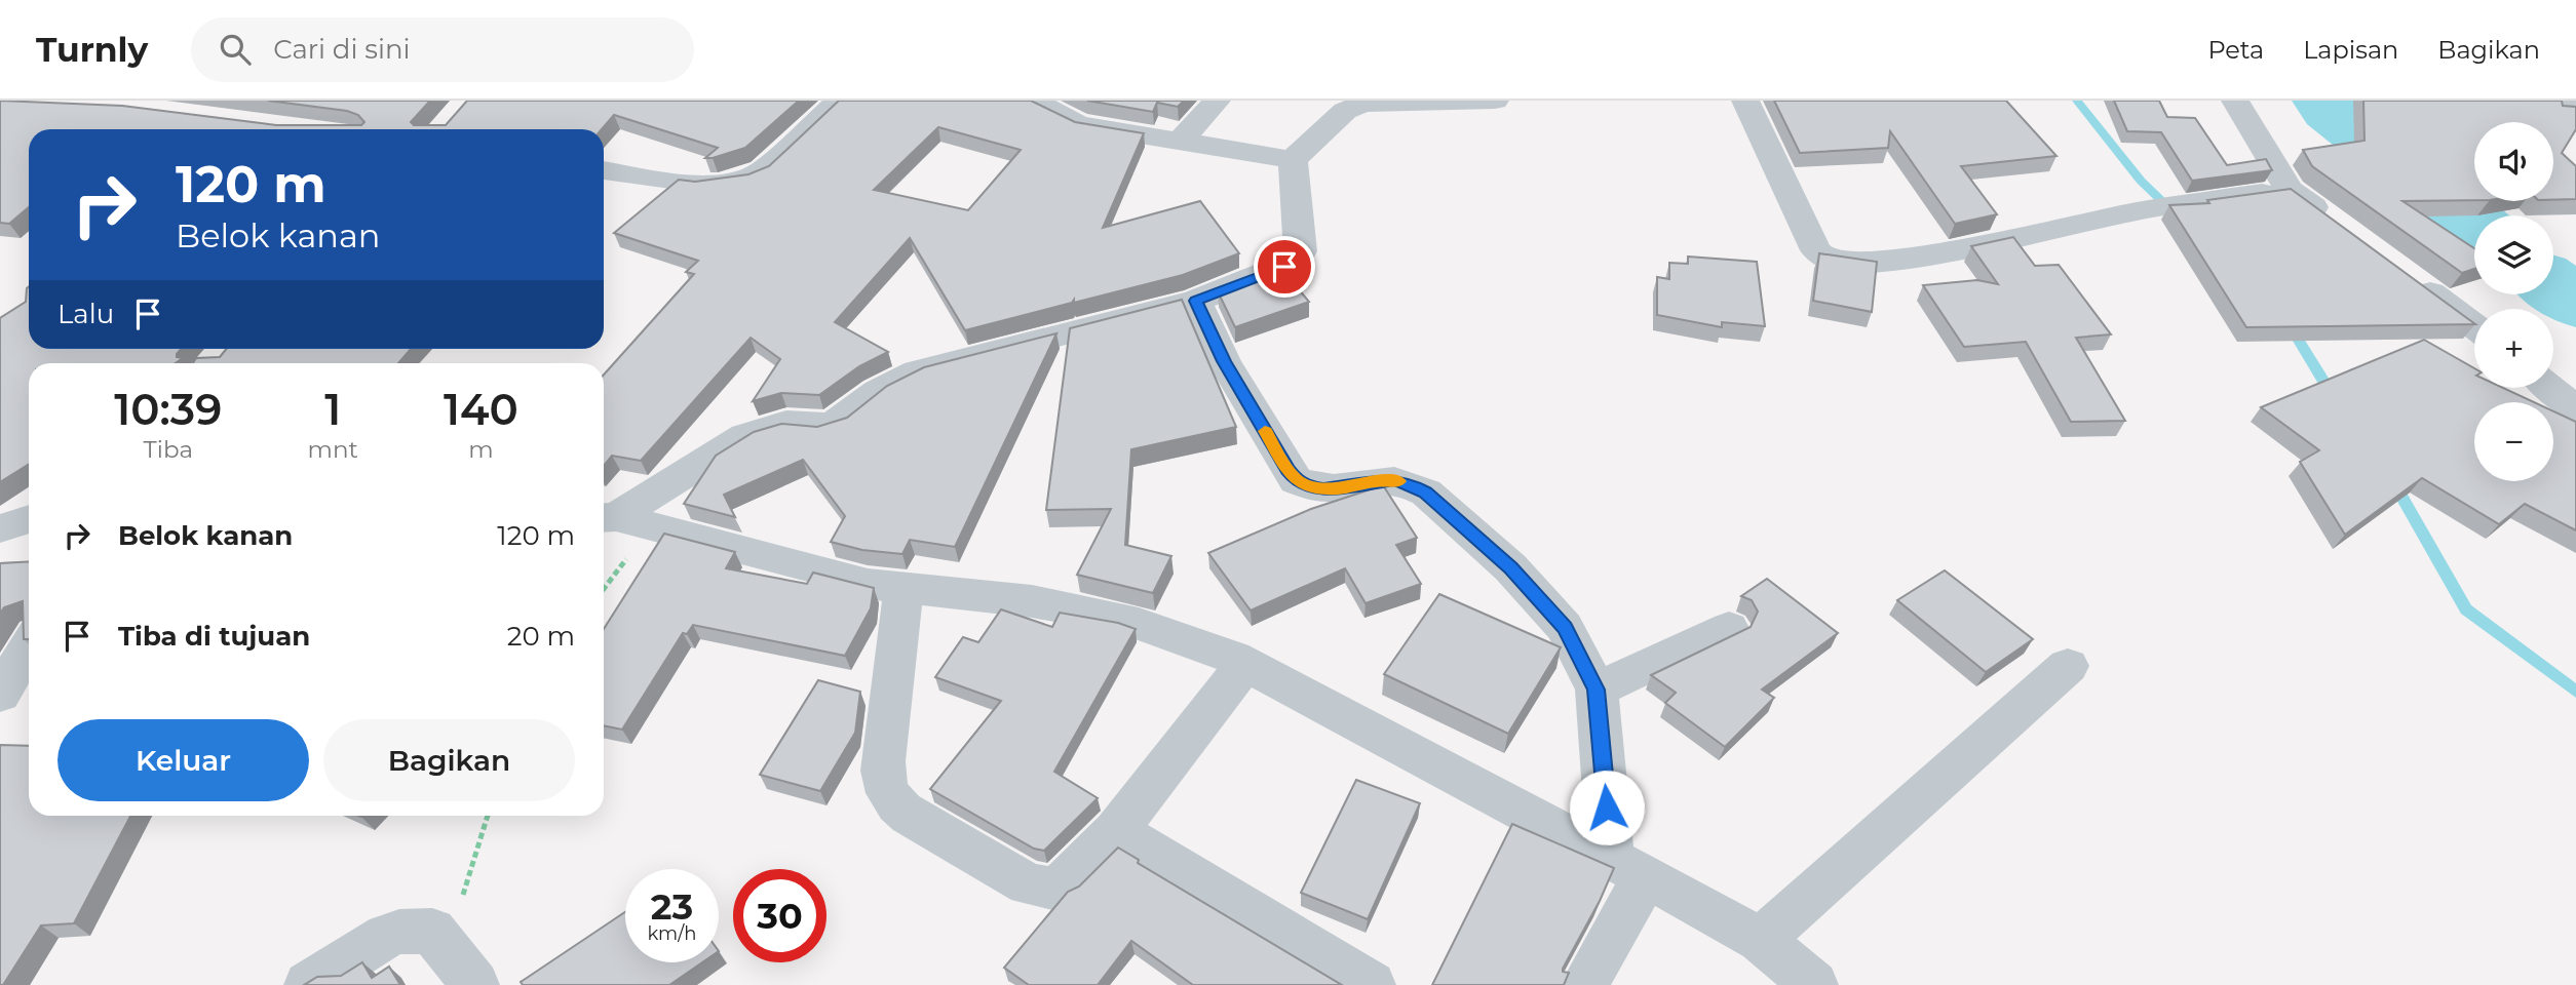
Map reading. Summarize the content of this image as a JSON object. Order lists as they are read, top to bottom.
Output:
{
  "page": {
    "header": "Turnly",
    "search": "Cari di sini",
    "nav": ["Peta", "Lapisan", "Bagikan"],
    "map_buttons": ["+", "−"],
    "turn": ["120 m", "Belok kanan"],
    "then": "Lalu",
    "eta": [
      "10:39",
      "Tiba",
      "1",
      "mnt",
      "140",
      "m"
    ],
    "list": [
      {
        "name": "Belok kanan",
        "value": "120 m"
      },
      {
        "name": "Tiba di tujuan",
        "value": "20 m"
      }
    ],
    "buttons": ["Keluar", "Bagikan"],
    "speed": "23 km/h",
    "limit": "30"
  }
}
